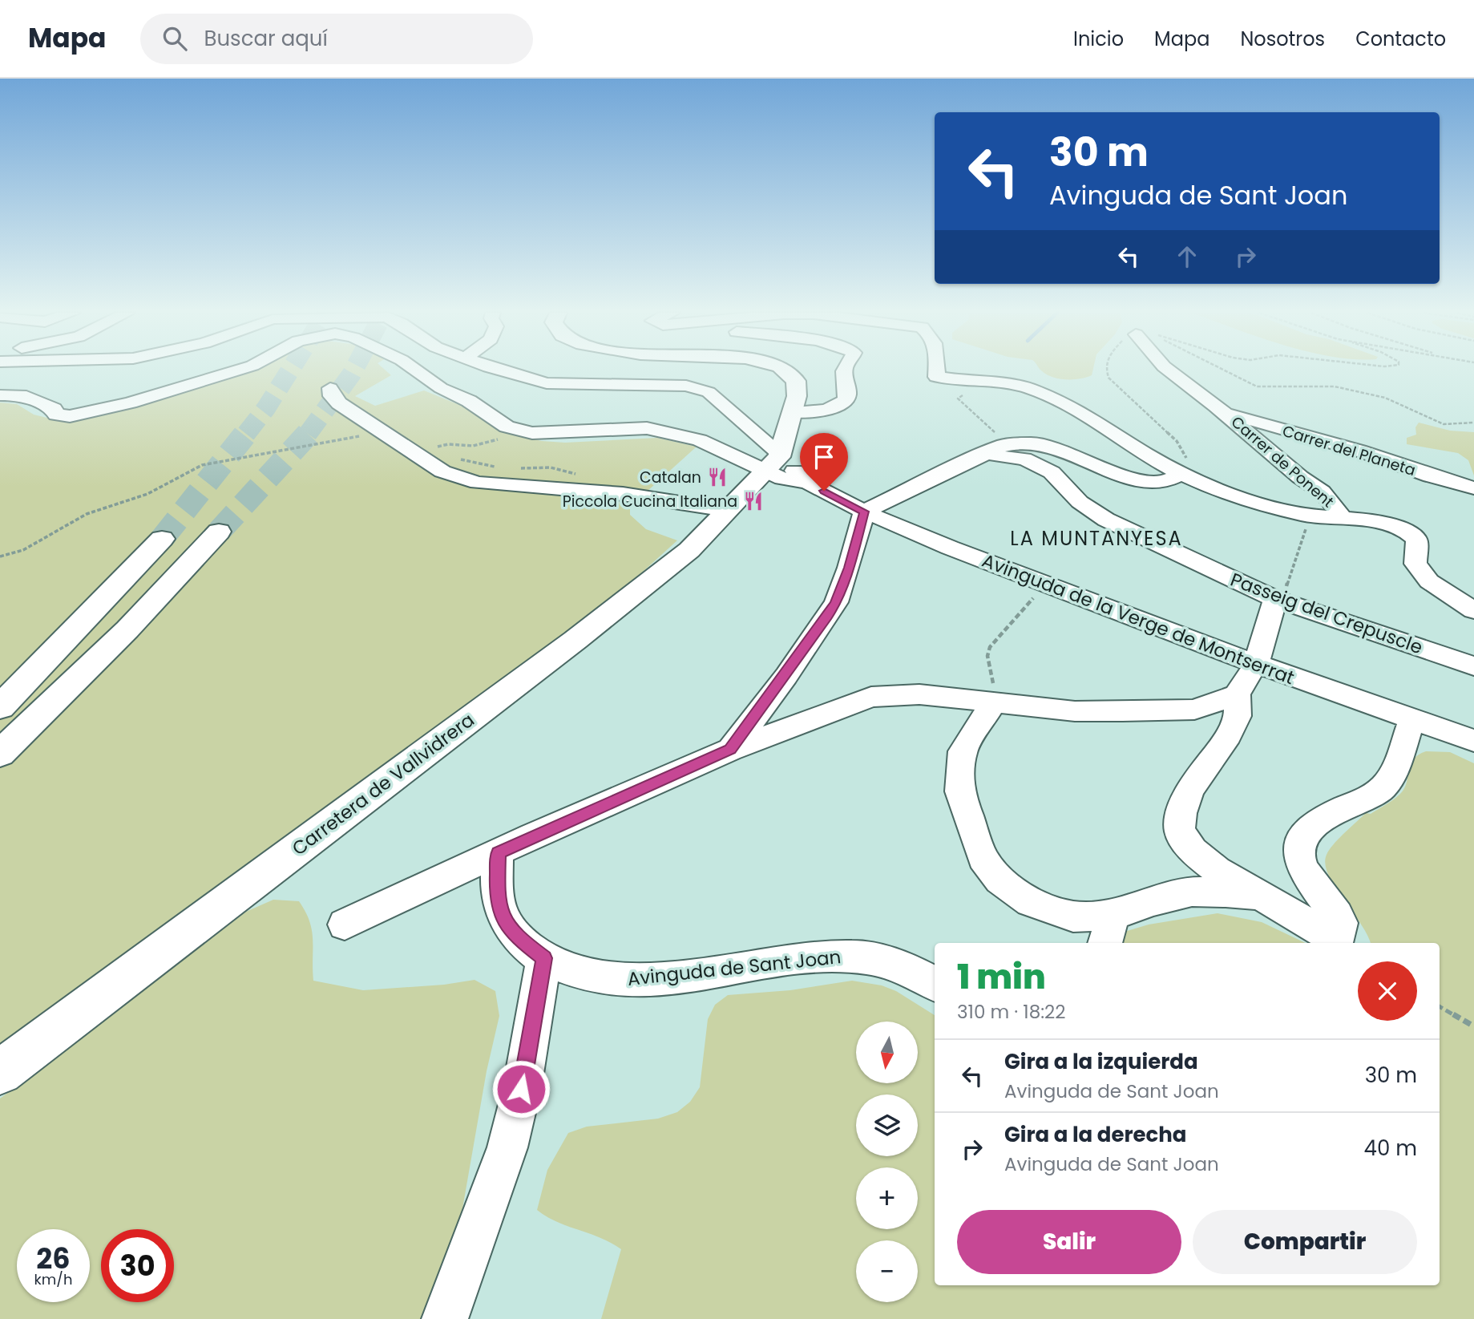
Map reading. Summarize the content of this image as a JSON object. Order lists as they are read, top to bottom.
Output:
{
  "streets": {
    "main road": ["Carretera de Vallvidrera"],
    "street": [
      "Carrer del Planeta",
      "Carrer de Ponent",
      "Passeig del Crepuscle",
      "Avinguda de la Verge de Montserrat",
      "Avinguda de Sant Joan"
    ]
  },
  "crossings": [
    ["Carrer del Planeta", "Carrer de Ponent"],
    ["Avinguda de la Verge de Montserrat", "Carretera de Vallvidrera"]
  ],
  "districts": ["LA MUNTANYESA"],
  "places": {
    "restaurant": ["Catalan", "Piccola Cucina Italiana"]
  },
  "north": "bottom",
  "page": {
    "header": "Mapa",
    "search": "Buscar aquí",
    "nav": [
      "Inicio",
      "Mapa",
      "Nosotros",
      "Contacto"
    ],
    "turn": ["30 m", "Avinguda de Sant Joan"],
    "heading": ["1 min", "310 m · 18:22"],
    "map_buttons": ["+", "−"],
    "list": [
      {
        "name": "Gira a la izquierda",
        "note": "Avinguda de Sant Joan",
        "value": "30 m"
      },
      {
        "name": "Gira a la derecha",
        "note": "Avinguda de Sant Joan",
        "value": "40 m"
      }
    ],
    "buttons": ["Salir", "Compartir"],
    "speed": "26 km/h",
    "limit": "30"
  }
}
